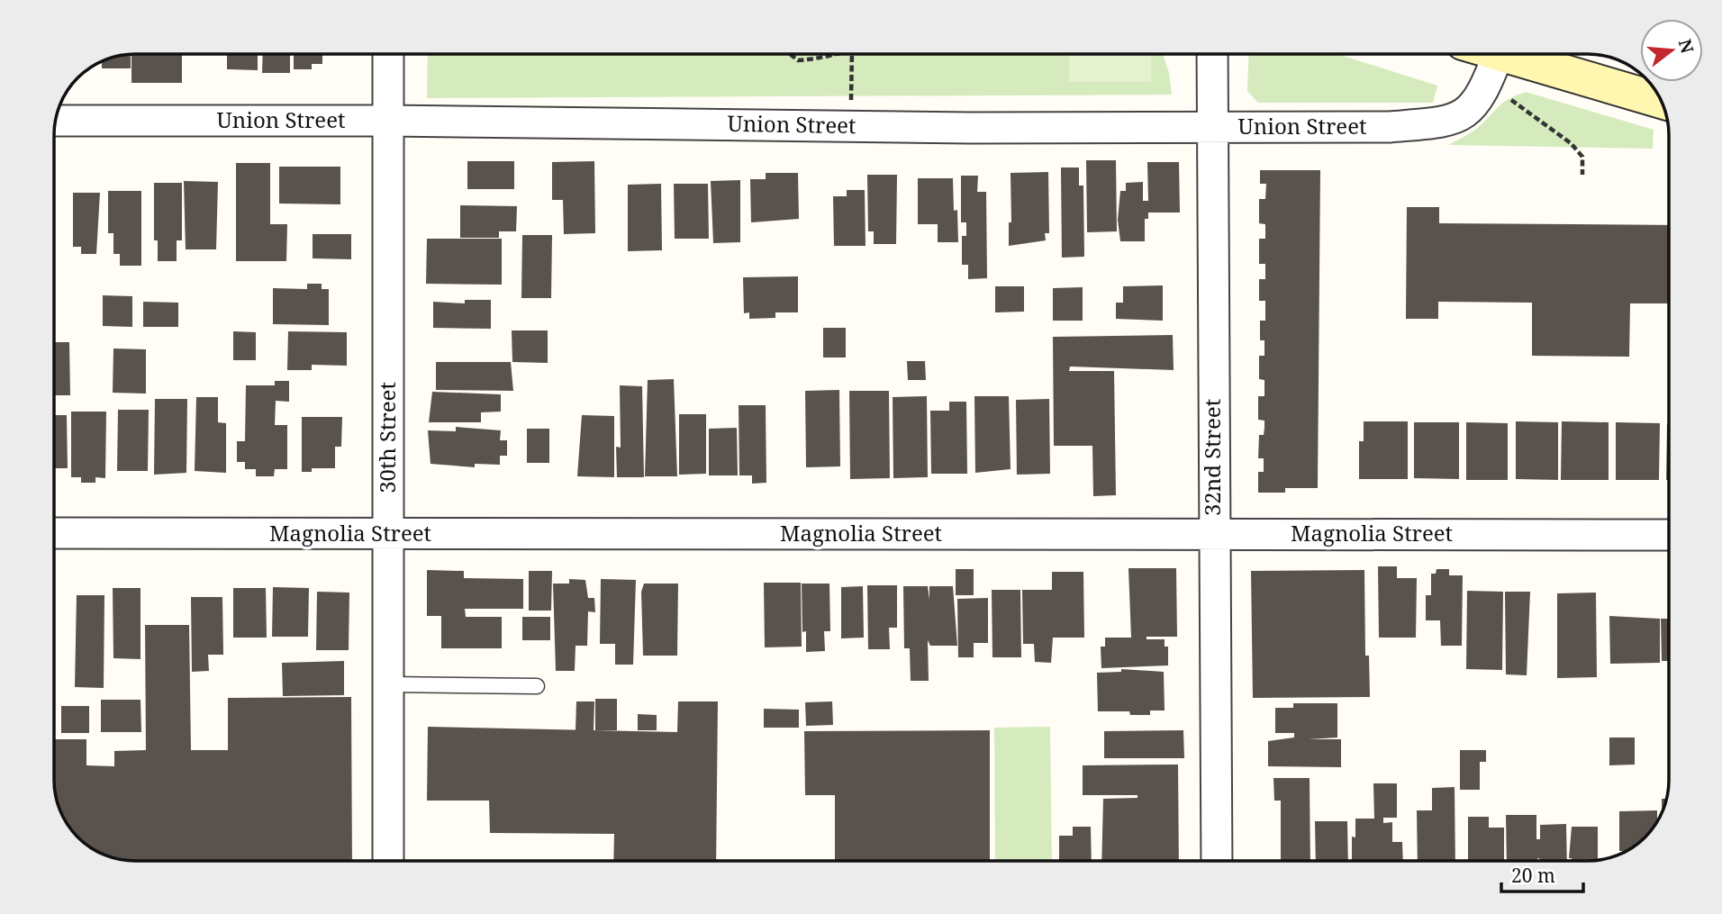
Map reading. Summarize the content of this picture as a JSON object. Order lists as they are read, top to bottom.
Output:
{
  "streets": {
    "street": [
      "Union Street",
      "30th Street",
      "32nd Street",
      "Magnolia Street"
    ]
  },
  "crossings": [
    ["Union Street", "30th Street"],
    ["Union Street", "32nd Street"],
    ["30th Street", "Magnolia Street"],
    ["32nd Street", "Magnolia Street"]
  ],
  "scale_bar": "20 m",
  "north": "right"
}
